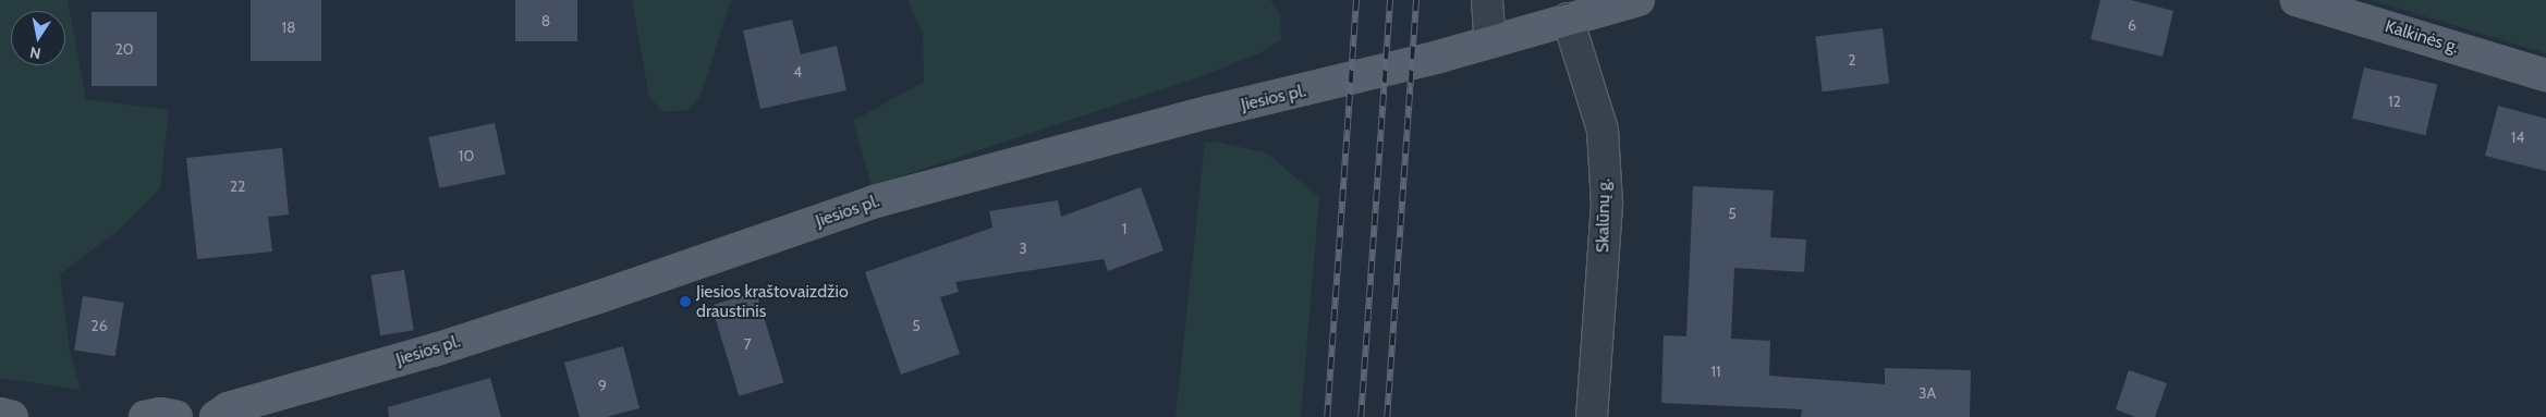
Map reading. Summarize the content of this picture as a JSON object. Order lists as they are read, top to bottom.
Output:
{
  "streets": {
    "main road": ["Kalkinės g.", "Jiesios pl."],
    "street": ["Skalūnų g."]
  },
  "places": ["Jiesios kraštovaizdžio draustinis"],
  "house_numbers": [
    "8",
    "6",
    "18",
    "20",
    "2",
    "4",
    "12",
    "14",
    "10",
    "22",
    "5",
    "1",
    "3",
    "26",
    "5",
    "7",
    "11",
    "9",
    "3A"
  ],
  "north": "bottom"
}
